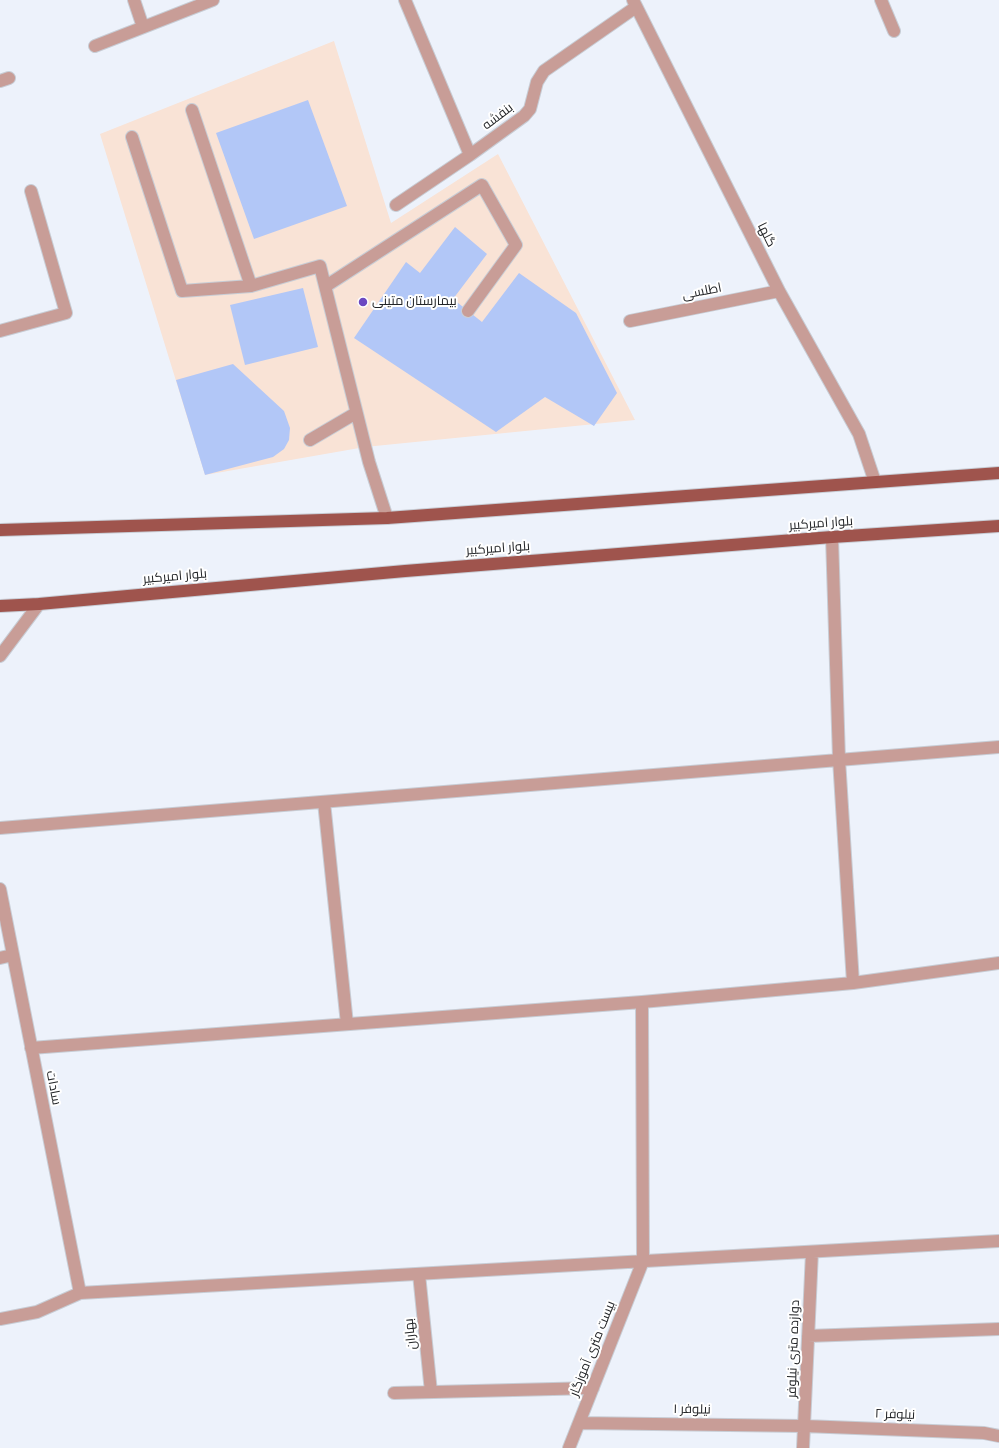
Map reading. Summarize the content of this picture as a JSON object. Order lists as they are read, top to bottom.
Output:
{
  "streets": {
    "main road": ["بلوار امیرکبیر"],
    "street": [
      "بنفشه",
      "گلها",
      "اطلسی",
      "سادات",
      "بهاران",
      "بیست متری آموزگار",
      "دوازده متری نیلوفر",
      "نیلوفر ۱",
      "نیلوفر ۲"
    ]
  },
  "crossings": [
    ["بنفشه", "گلها"],
    ["گلها", "اطلسی"],
    ["بیست متری آموزگار", "نیلوفر ۱"],
    ["دوازده متری نیلوفر", "نیلوفر ۱"],
    ["دوازده متری نیلوفر", "نیلوفر ۲"],
    ["نیلوفر ۱", "نیلوفر ۲"]
  ],
  "places": ["بیمارستان متینی"]
}
